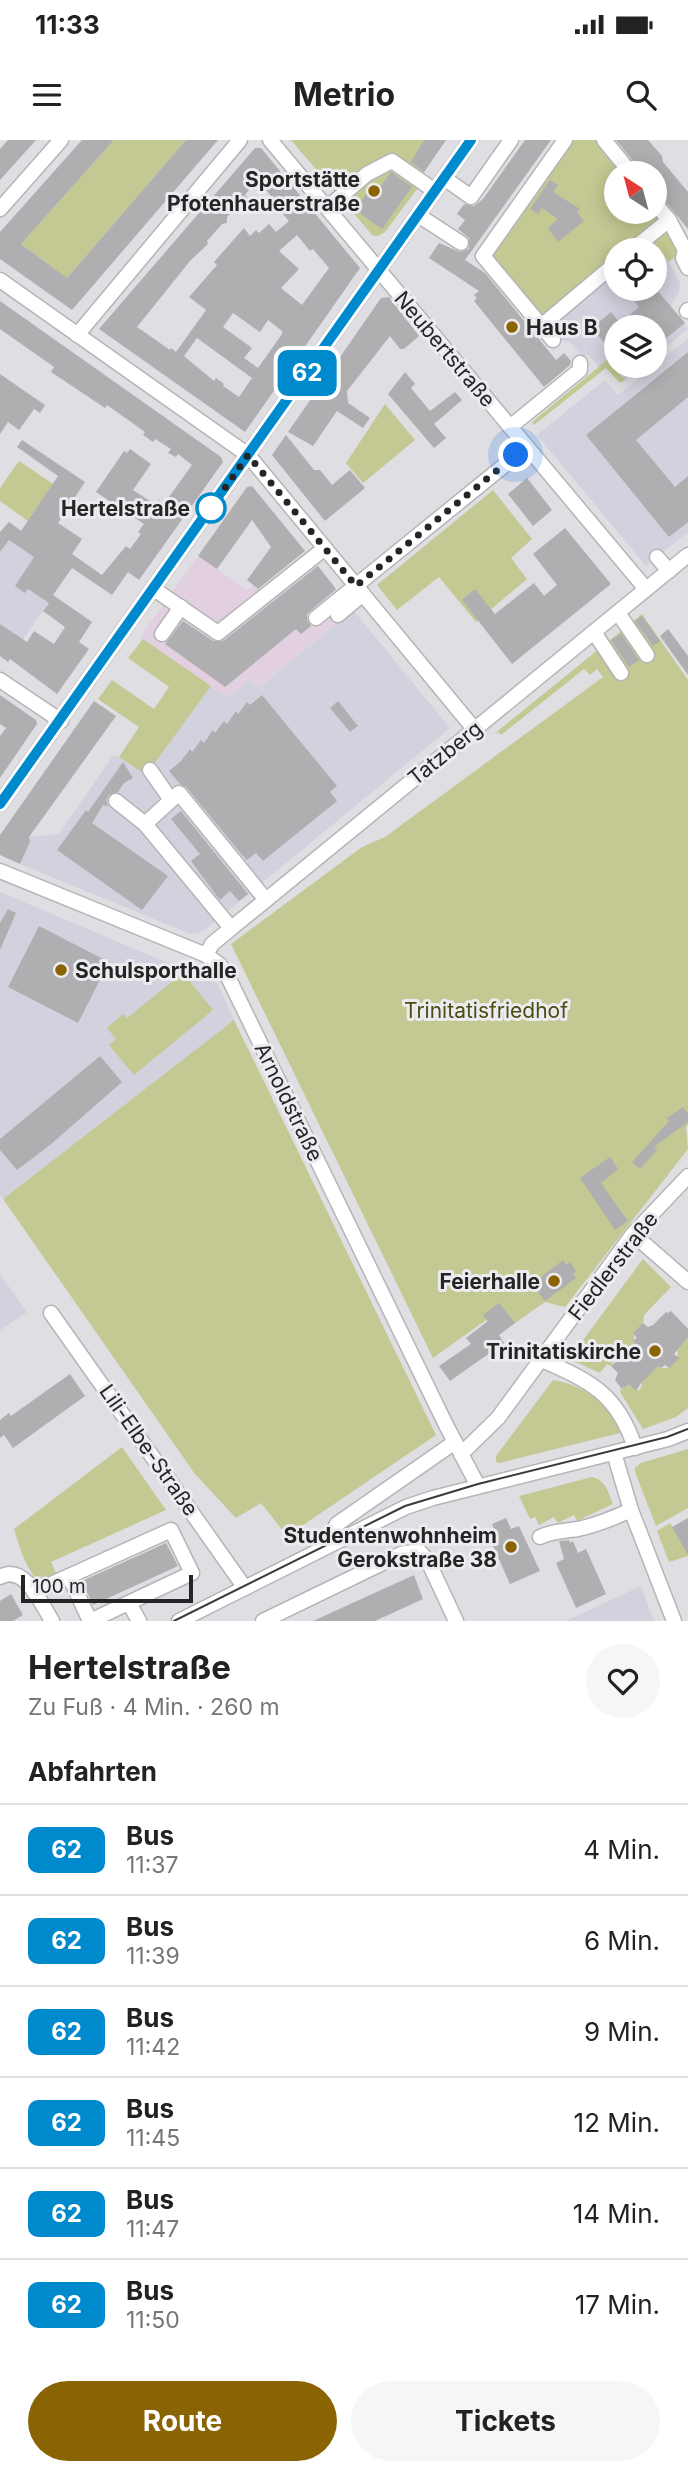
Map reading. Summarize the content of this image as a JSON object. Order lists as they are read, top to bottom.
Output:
{
  "streets": {
    "street": [
      "Neubertstraße",
      "Tatzberg",
      "Arnoldstraße",
      "Fiedlerstraße",
      "Lili-Elbe-Straße"
    ]
  },
  "crossings": [
    ["Neubertstraße", "Tatzberg"],
    ["Tatzberg", "Arnoldstraße"],
    ["Arnoldstraße", "Fiedlerstraße"]
  ],
  "parks": ["Trinitatisfriedhof"],
  "places": [
    "Sportstätte Pfotenhauerstraße",
    "Haus B",
    "Hertelstraße",
    "Schulsporthalle",
    "Feierhalle",
    "Trinitatiskirche",
    "Studentenwohnheim Gerokstraße 38"
  ],
  "lines": ["bus line 62"],
  "scale_bar": "100 m",
  "north": "top left",
  "page": {
    "status": "11:33",
    "header": "Metrio",
    "on_map": "62",
    "scale": "100 m",
    "heading": [
      ["Hertelstraße", "Zu Fuß · 4 Min. · 260 m"],
      "Abfahrten"
    ],
    "list": [
      {
        "mark": "62",
        "name": "Bus",
        "note": "11:37",
        "value": "4 Min."
      },
      {
        "mark": "62",
        "name": "Bus",
        "note": "11:39",
        "value": "6 Min."
      },
      {
        "mark": "62",
        "name": "Bus",
        "note": "11:42",
        "value": "9 Min."
      },
      {
        "mark": "62",
        "name": "Bus",
        "note": "11:45",
        "value": "12 Min."
      },
      {
        "mark": "62",
        "name": "Bus",
        "note": "11:47",
        "value": "14 Min."
      },
      {
        "mark": "62",
        "name": "Bus",
        "note": "11:50",
        "value": "17 Min."
      }
    ],
    "buttons": ["Route", "Tickets"]
  }
}
